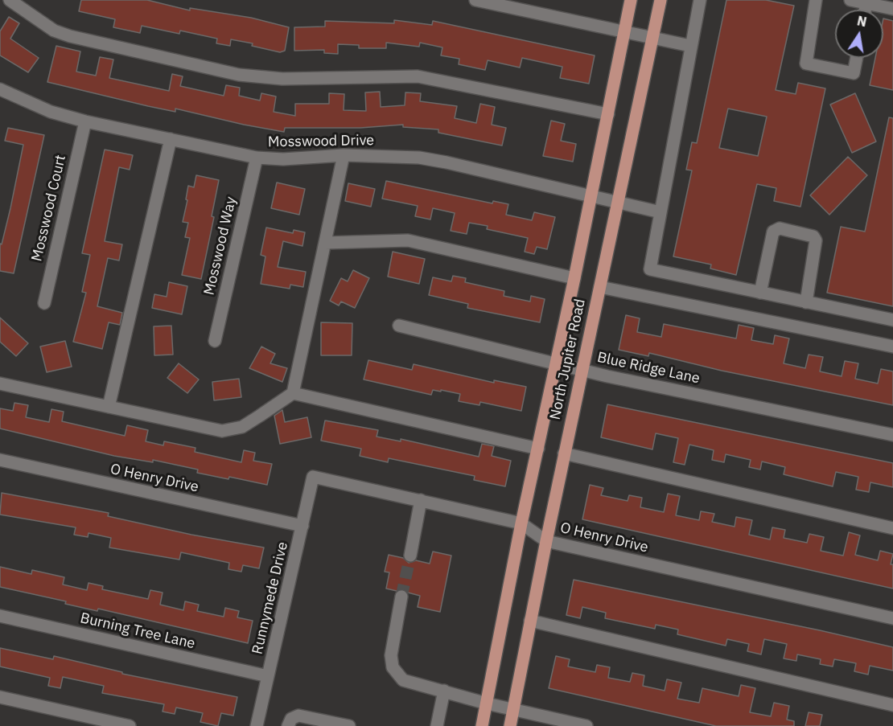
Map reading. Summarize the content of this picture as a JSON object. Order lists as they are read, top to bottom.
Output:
{
  "streets": {
    "main road": ["North Jupiter Road"],
    "street": [
      "Mosswood Drive",
      "Mosswood Court",
      "Mosswood Way",
      "Blue Ridge Lane",
      "O Henry Drive",
      "Runnymede Drive",
      "Burning Tree Lane"
    ]
  },
  "crossings": [
    ["Mosswood Drive", "Mosswood Court"],
    ["Mosswood Drive", "Mosswood Way"],
    ["Mosswood Drive", "North Jupiter Road"],
    ["North Jupiter Road", "Blue Ridge Lane"],
    ["North Jupiter Road", "O Henry Drive"],
    ["O Henry Drive", "Runnymede Drive"],
    ["Runnymede Drive", "Burning Tree Lane"]
  ],
  "north": "top"
}
